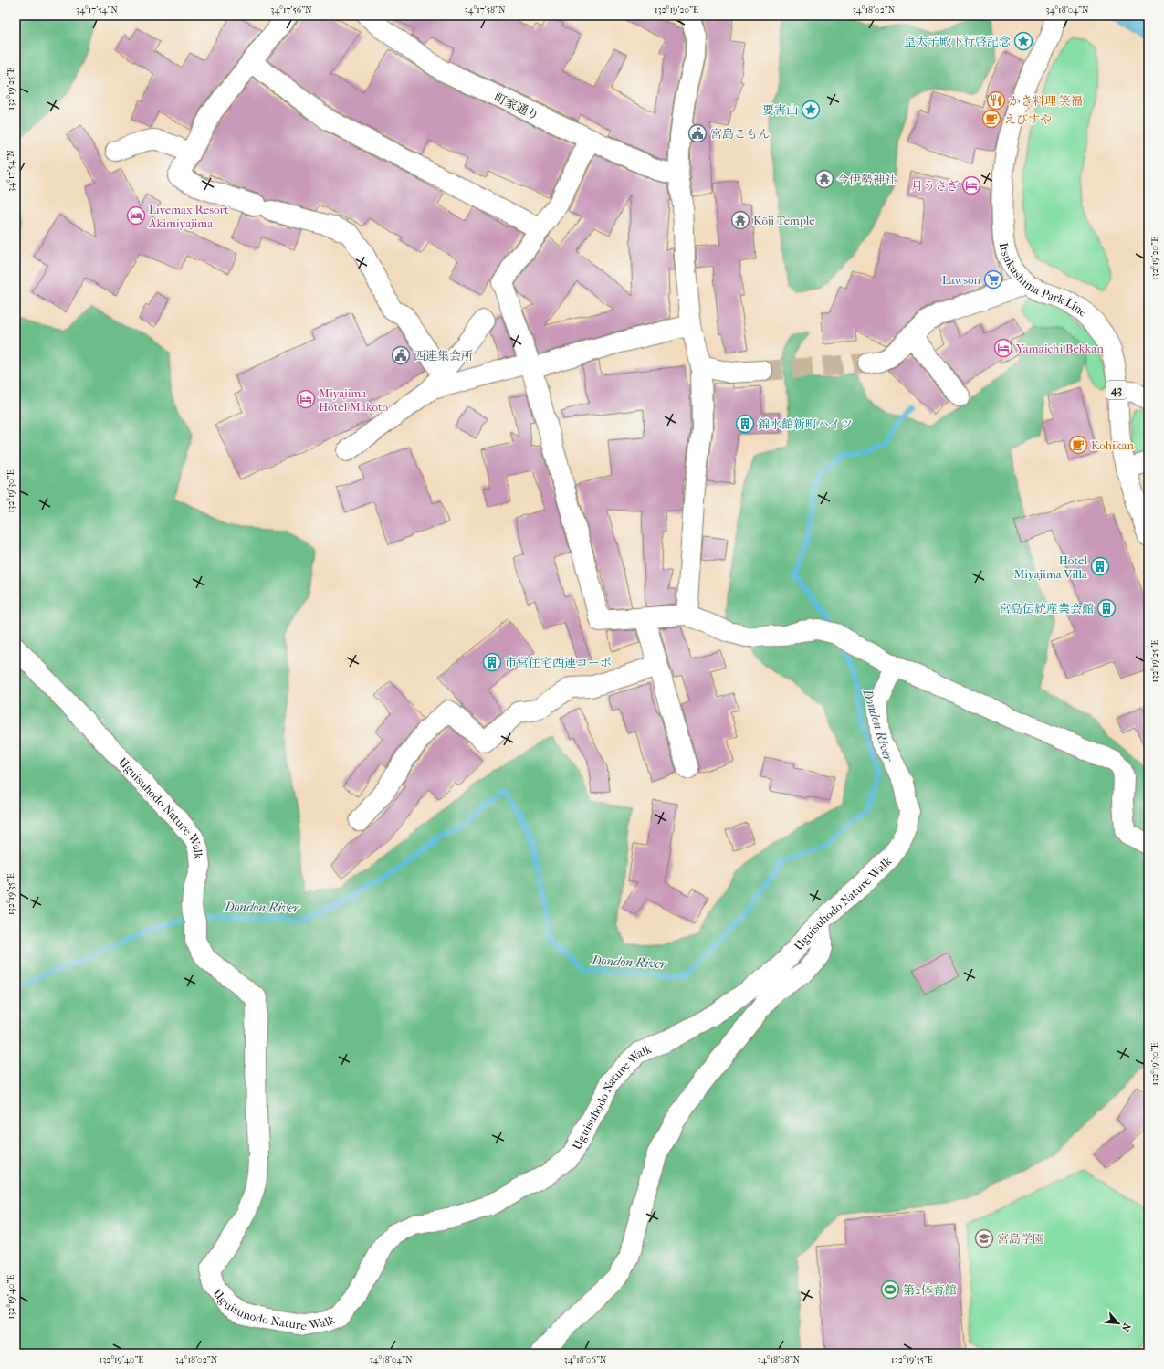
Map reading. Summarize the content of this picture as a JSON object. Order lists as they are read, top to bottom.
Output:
{
  "streets": {
    "street": [
      "町家通り",
      "Itsukushima Park Line",
      "43",
      "Uguisuhodo Nature Walk"
    ]
  },
  "water": ["Dondon River"],
  "places": {
    "place": ["皇太子殿下行啓記念", "要害山"],
    "restaurant": ["かき料理 笑福"],
    "cafe": ["えびすや", "Kohikan"],
    "public building": ["宮島こもん", "西連集会所"],
    "temple": ["今伊勢神社", "Kōji Temple"],
    "hotel": [
      "月うさぎ",
      "Livemax Resort Akimiyajima",
      "Yamaichi Bekkan",
      "Miyajima Hotel Makoto"
    ],
    "supermarket": ["Lawson"],
    "building": [
      "錦水館新町ハイツ",
      "Hotel Miyajima Villa",
      "宮島伝統産業会館",
      "市営住宅西連コーポ"
    ],
    "school or university": ["宮島学園"],
    "sports": ["第2体育館"]
  },
  "north": "bottom right",
  "coordinates": [
    "34°17'54\"N",
    "34°17'56\"N",
    "34°17'58\"N",
    "132°19'20\"E",
    "34°18'02\"N",
    "34°18'04\"N",
    "132°19'25\"E",
    "132°19'30\"E",
    "132°19'35\"E",
    "132°19'40\"E",
    "34°18'06\"N",
    "34°18'08\"N"
  ]
}
